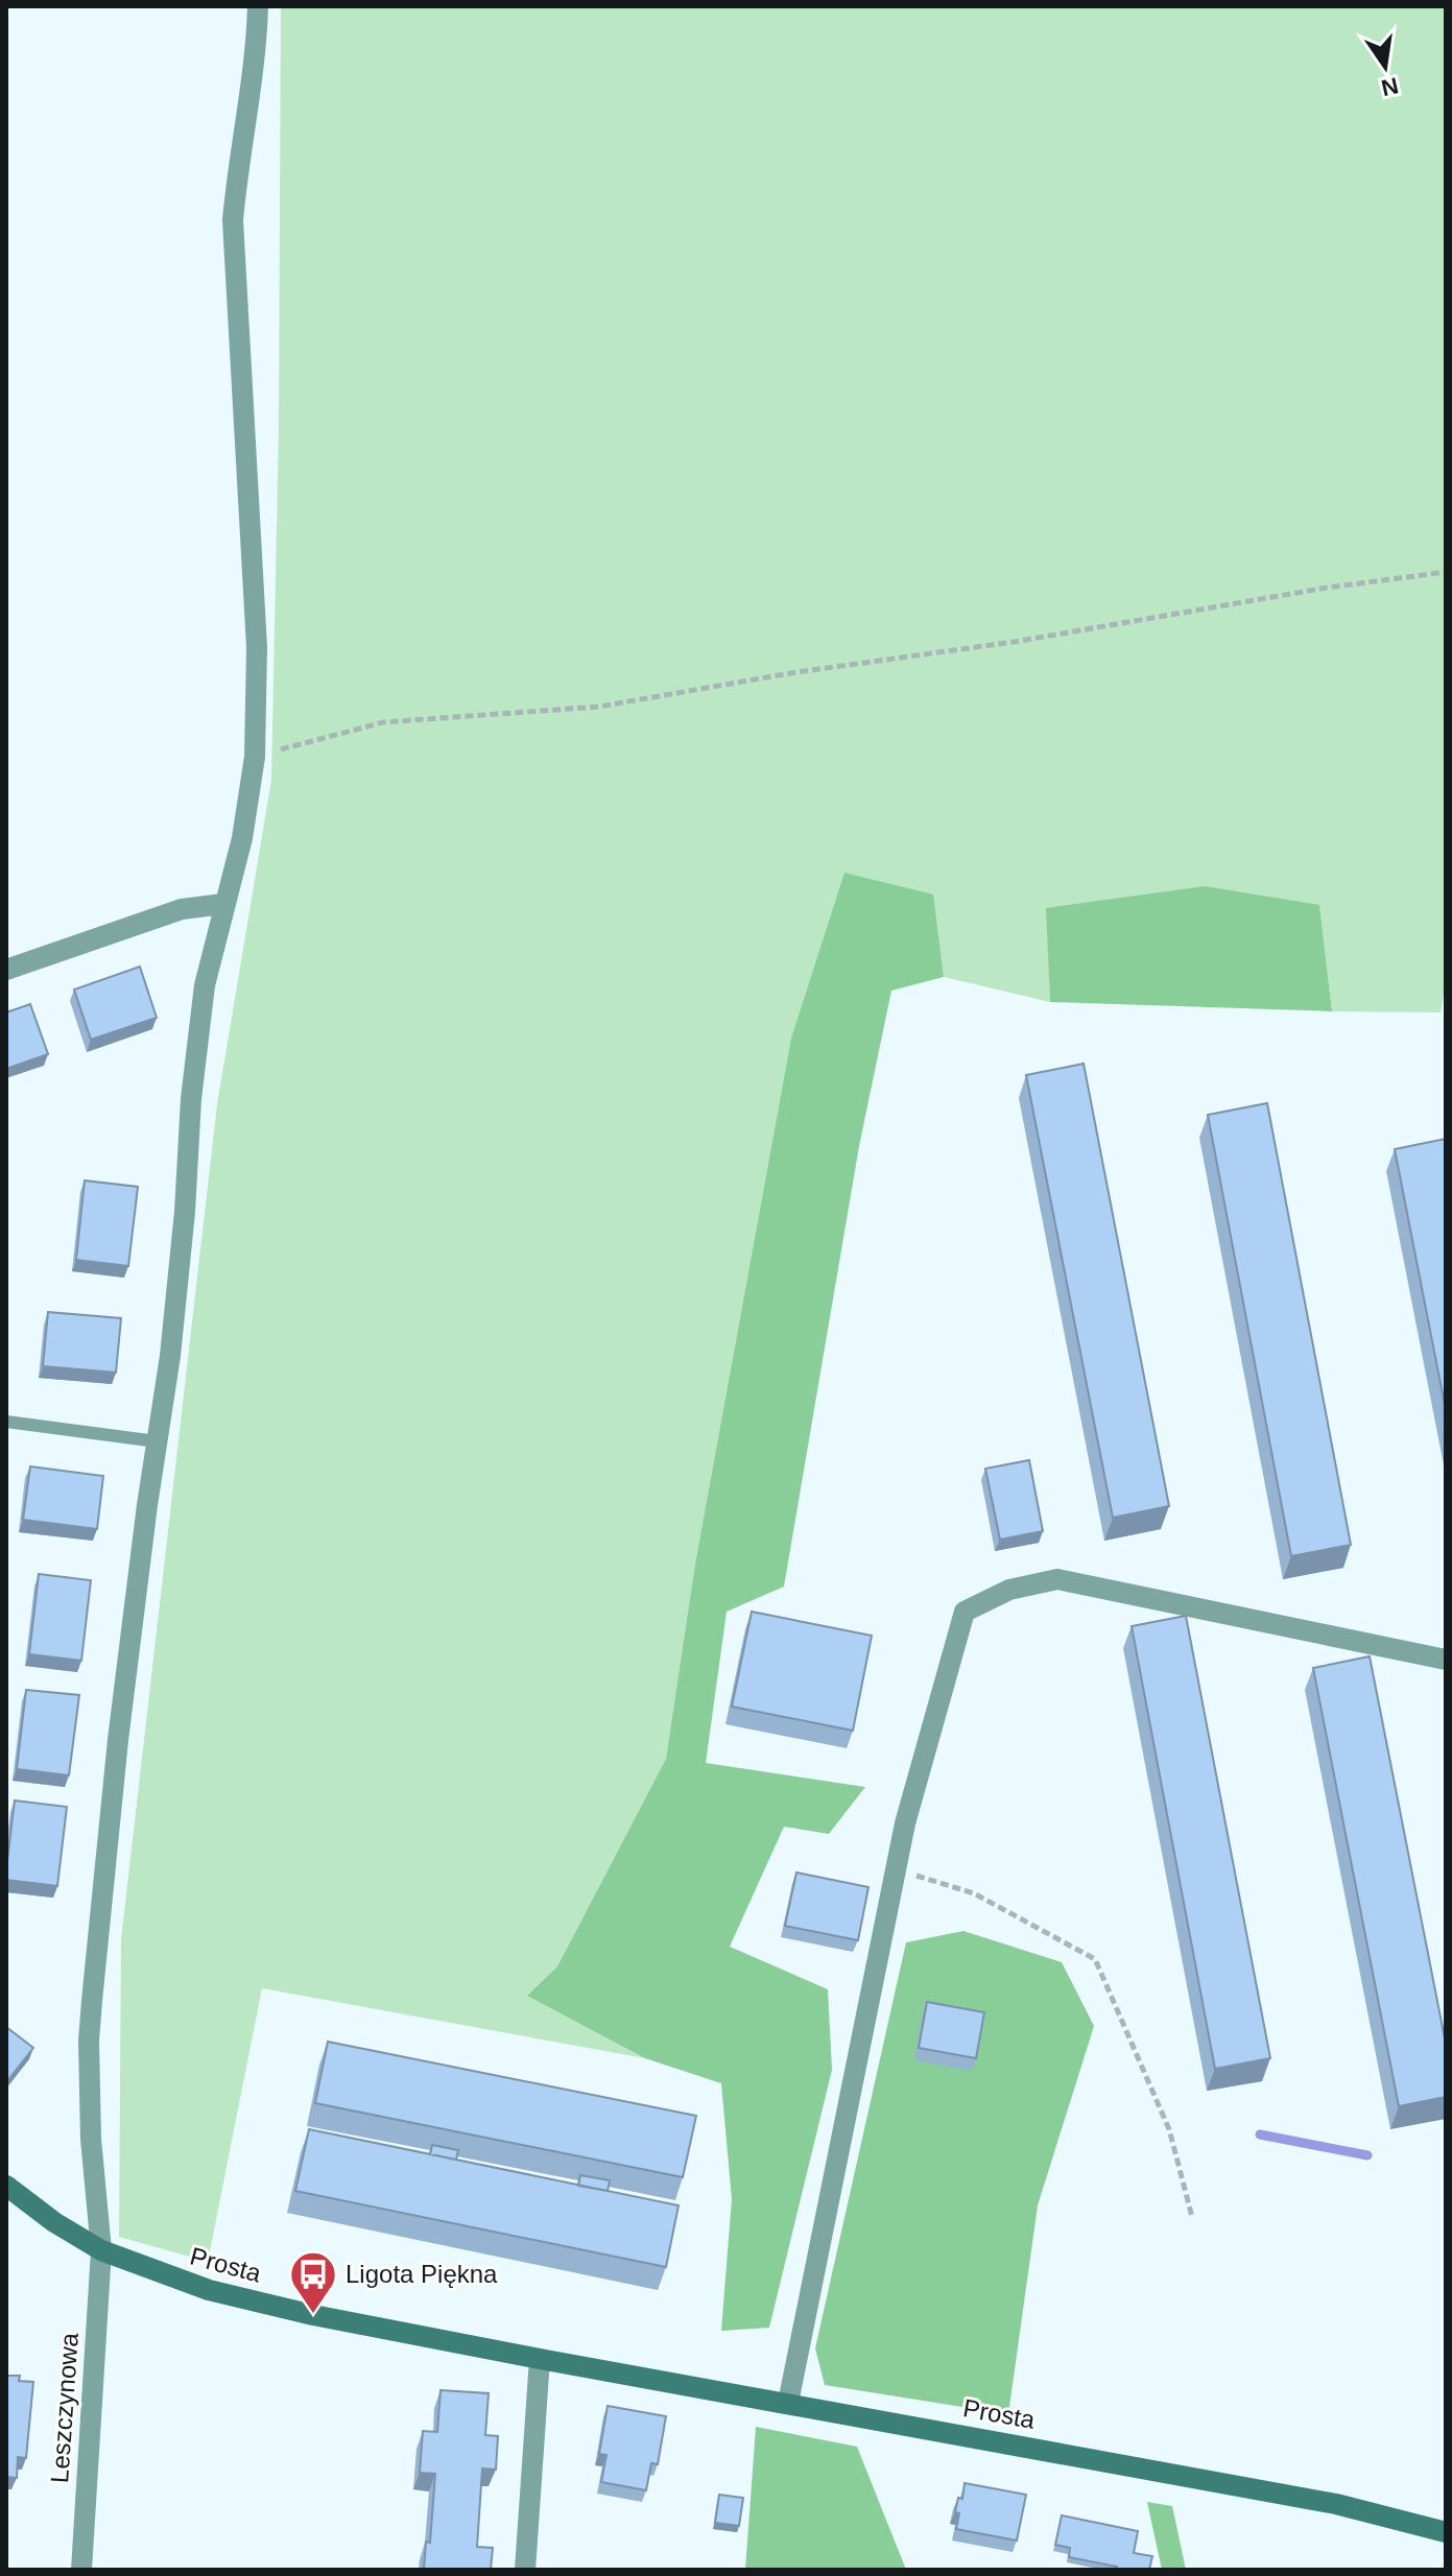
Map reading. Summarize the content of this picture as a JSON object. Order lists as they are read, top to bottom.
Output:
{
  "streets": {
    "street": ["Prosta", "Leszczynowa"]
  },
  "crossings": [
    ["Prosta", "Leszczynowa"]
  ],
  "places": {
    "bus stop": ["Ligota Piękna"]
  },
  "north": "bottom"
}
